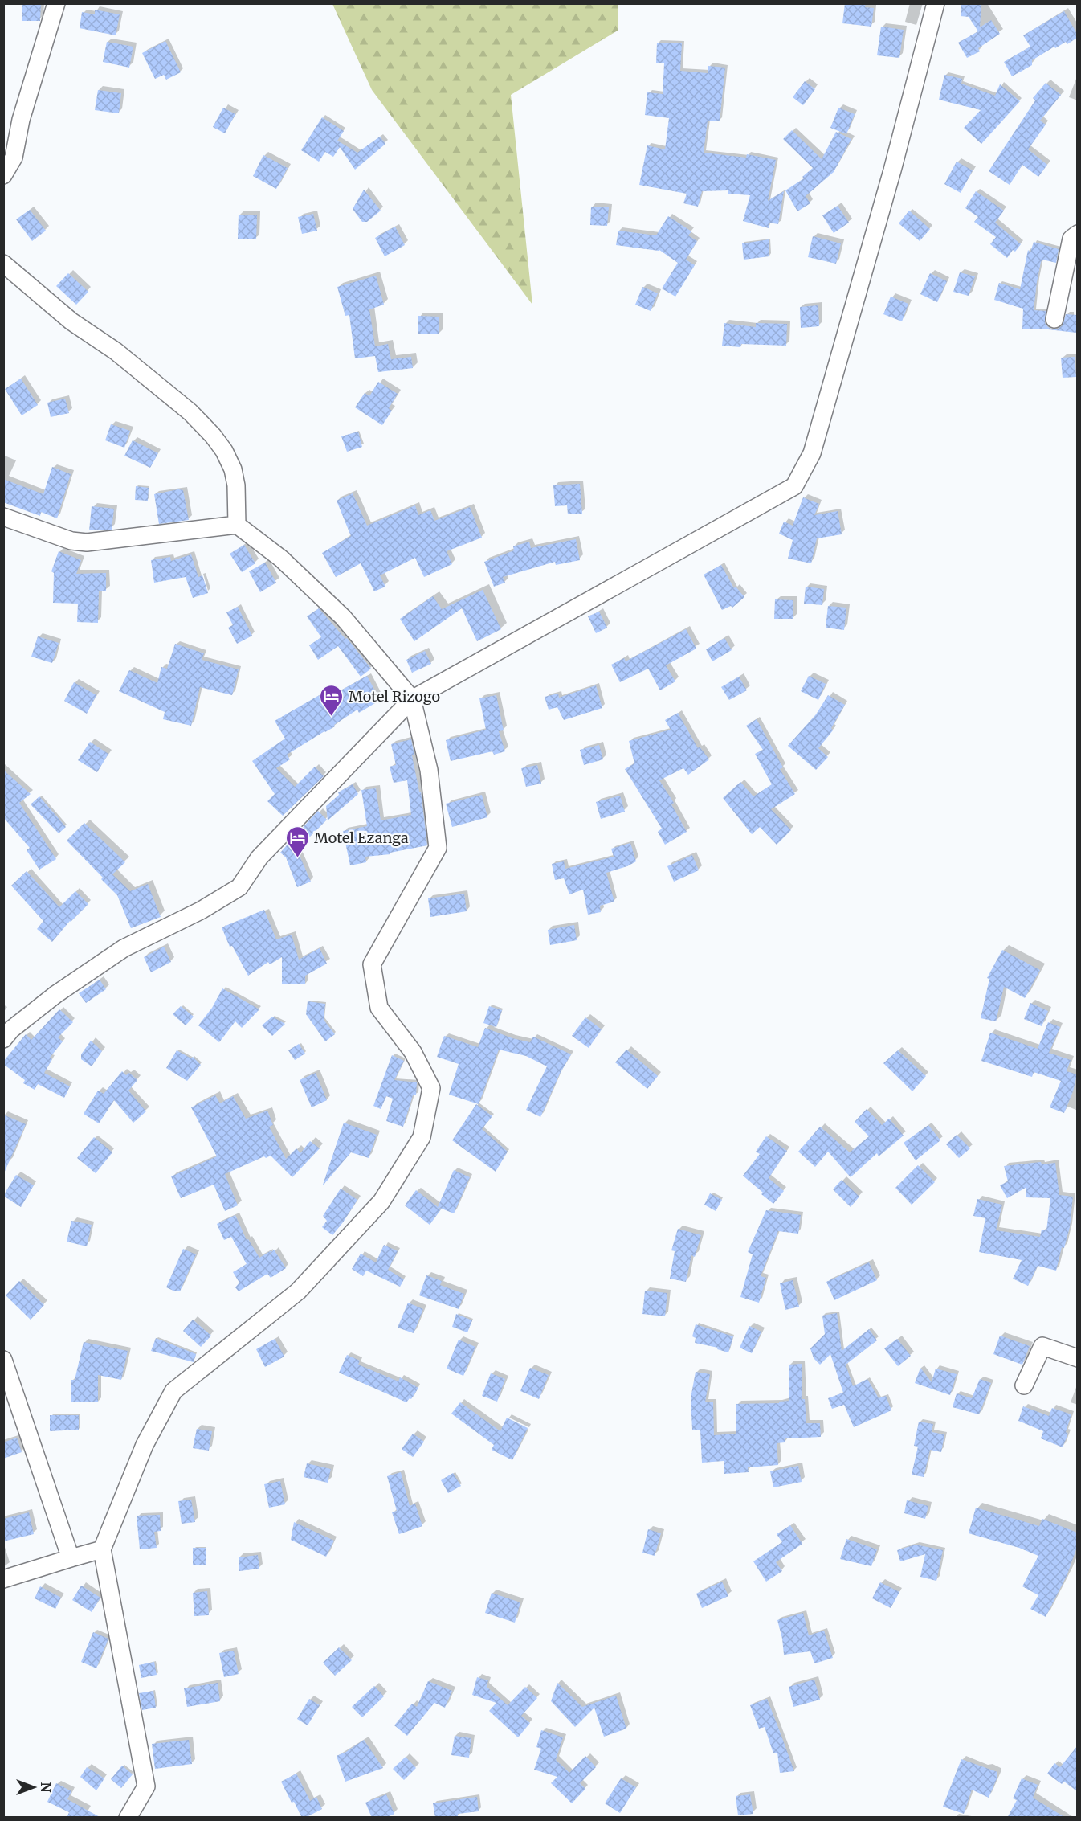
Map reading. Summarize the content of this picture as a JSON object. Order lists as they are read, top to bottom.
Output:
{
  "places": {
    "hotel": ["Motel Rizogo", "Motel Ezanga"]
  },
  "north": "right"
}
